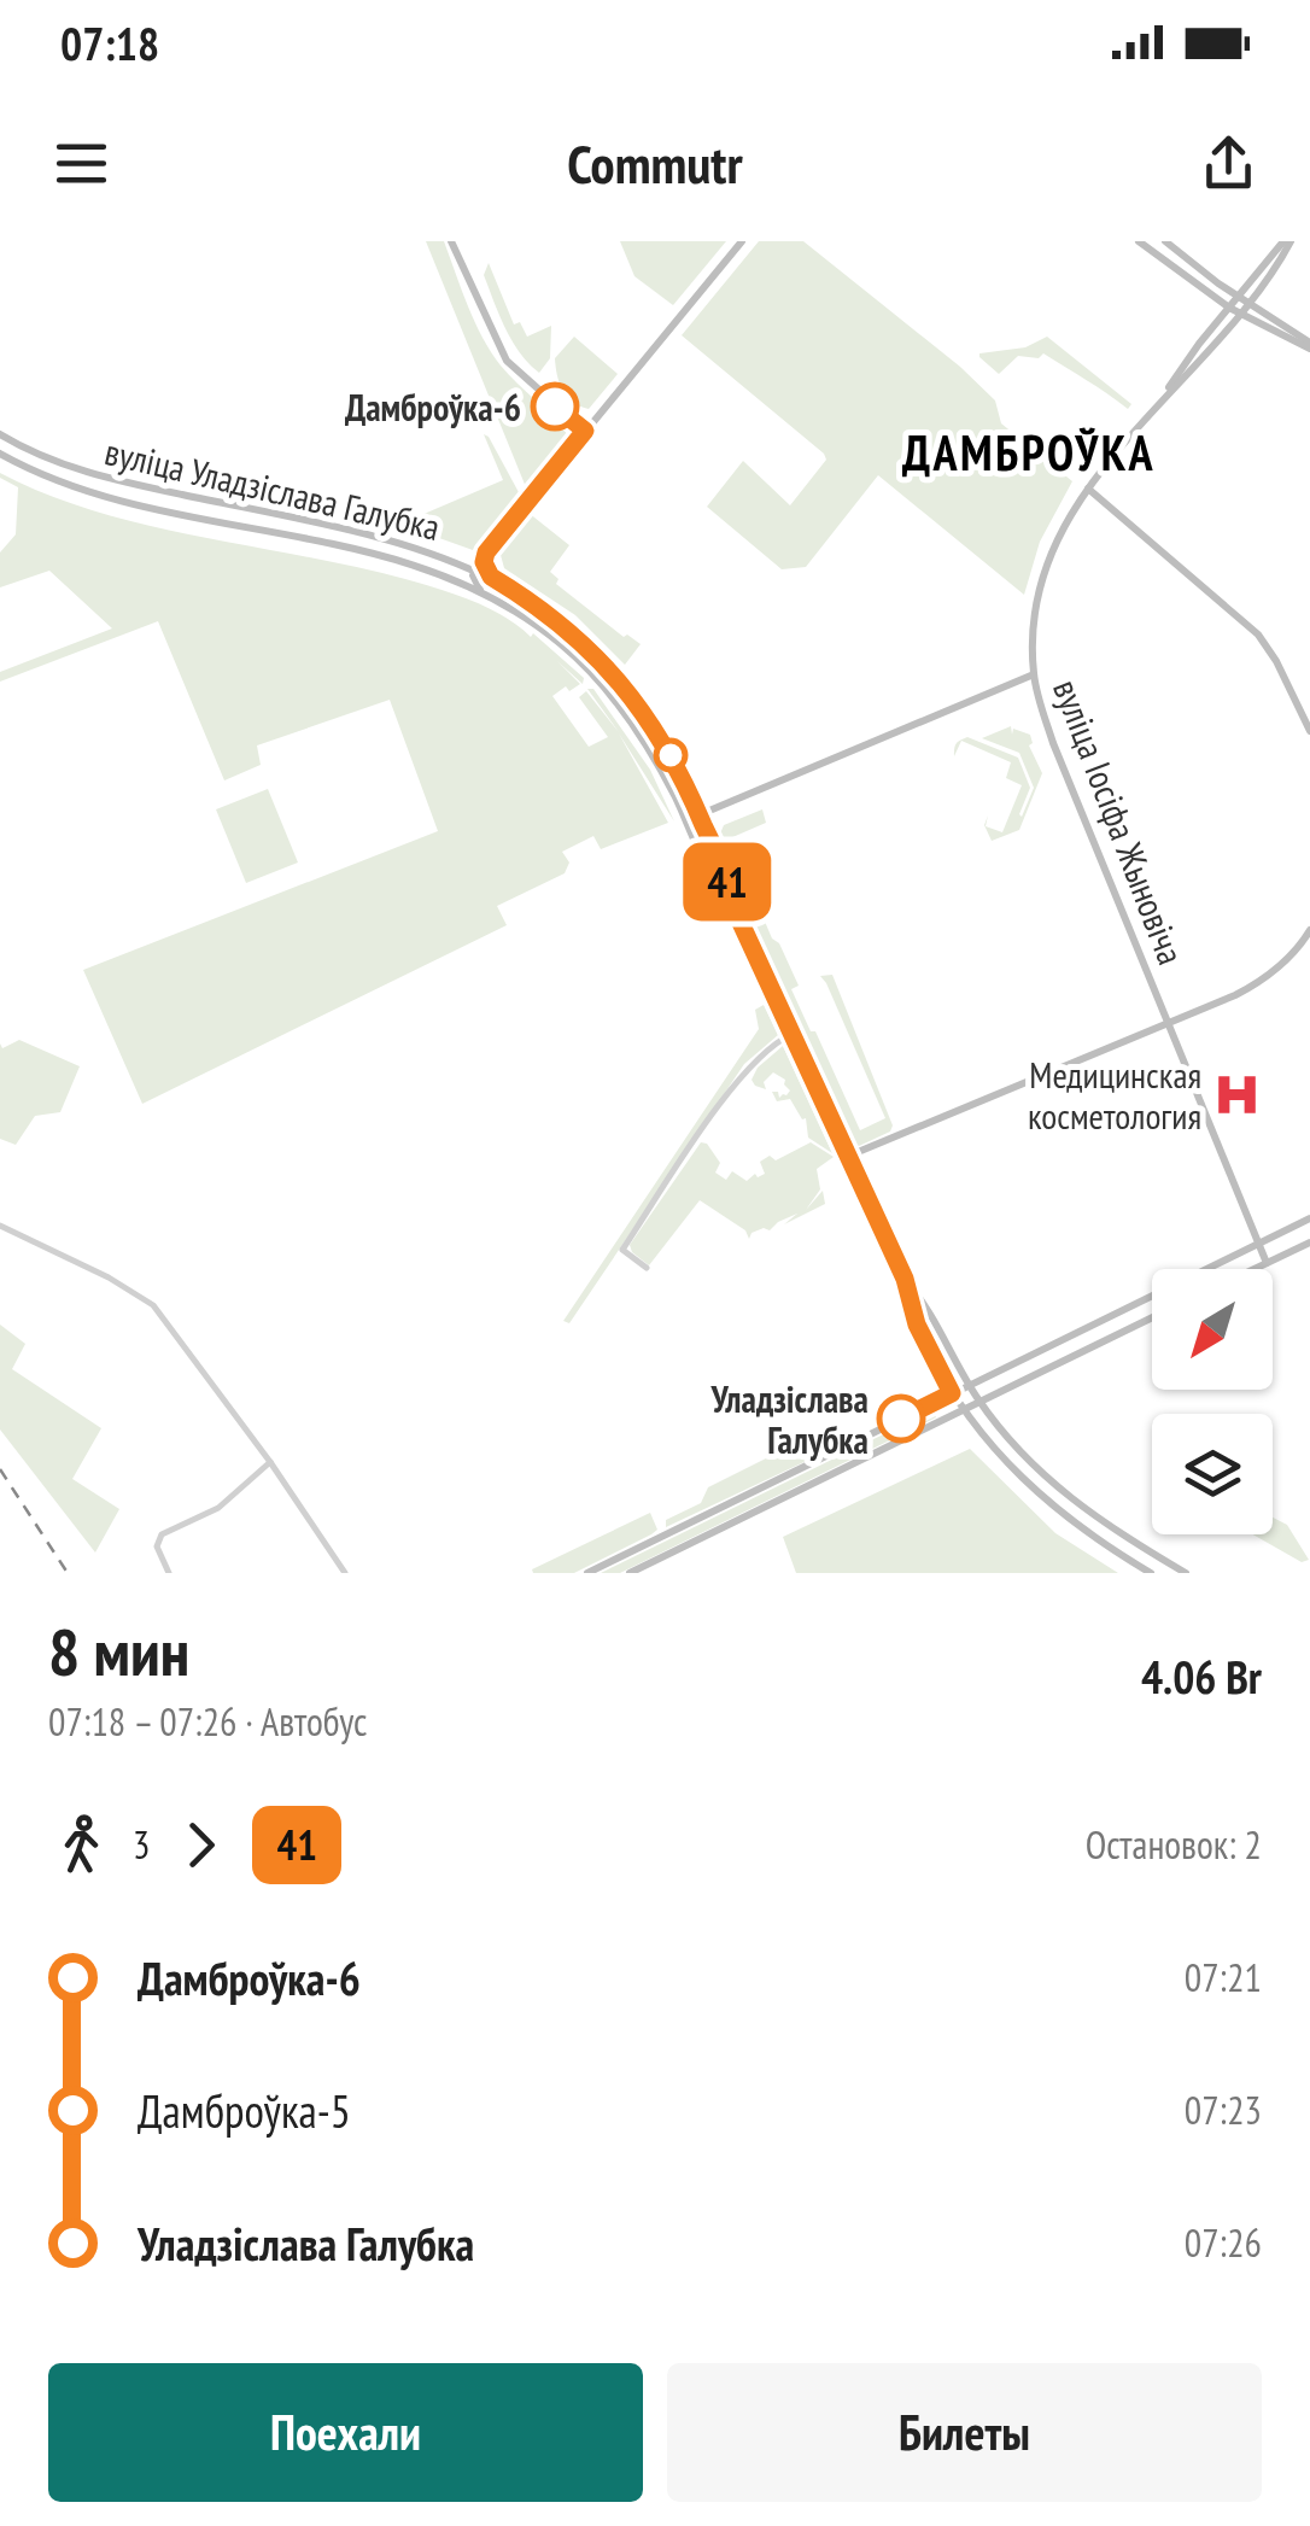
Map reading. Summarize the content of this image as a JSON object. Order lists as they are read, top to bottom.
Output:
{
  "streets": {
    "main road": ["вуліца Уладзіслава Галубка", "вуліца Іосіфа Жыновіча"]
  },
  "districts": ["ДАМБРОЎКА"],
  "places": {
    "other": ["Дамброўка-6", "Уладзіслава Галубка"],
    "hospital": ["Медицинская косметология"]
  },
  "lines": ["bus line 41"],
  "north": "bottom left",
  "page": {
    "status": "07:18",
    "header": "Commutr",
    "on_map": "41",
    "heading": ["8 мин", "07:18 – 07:26 · Автобус", "4.06 Br"],
    "legs": ["3", "41", "Остановок: 2"],
    "list": [
      {
        "name": "Дамброўка-6",
        "value": "07:21"
      },
      {
        "name": "Дамброўка-5",
        "value": "07:23"
      },
      {
        "name": "Уладзіслава Галубка",
        "value": "07:26"
      }
    ],
    "buttons": ["Поехали", "Билеты"]
  }
}
